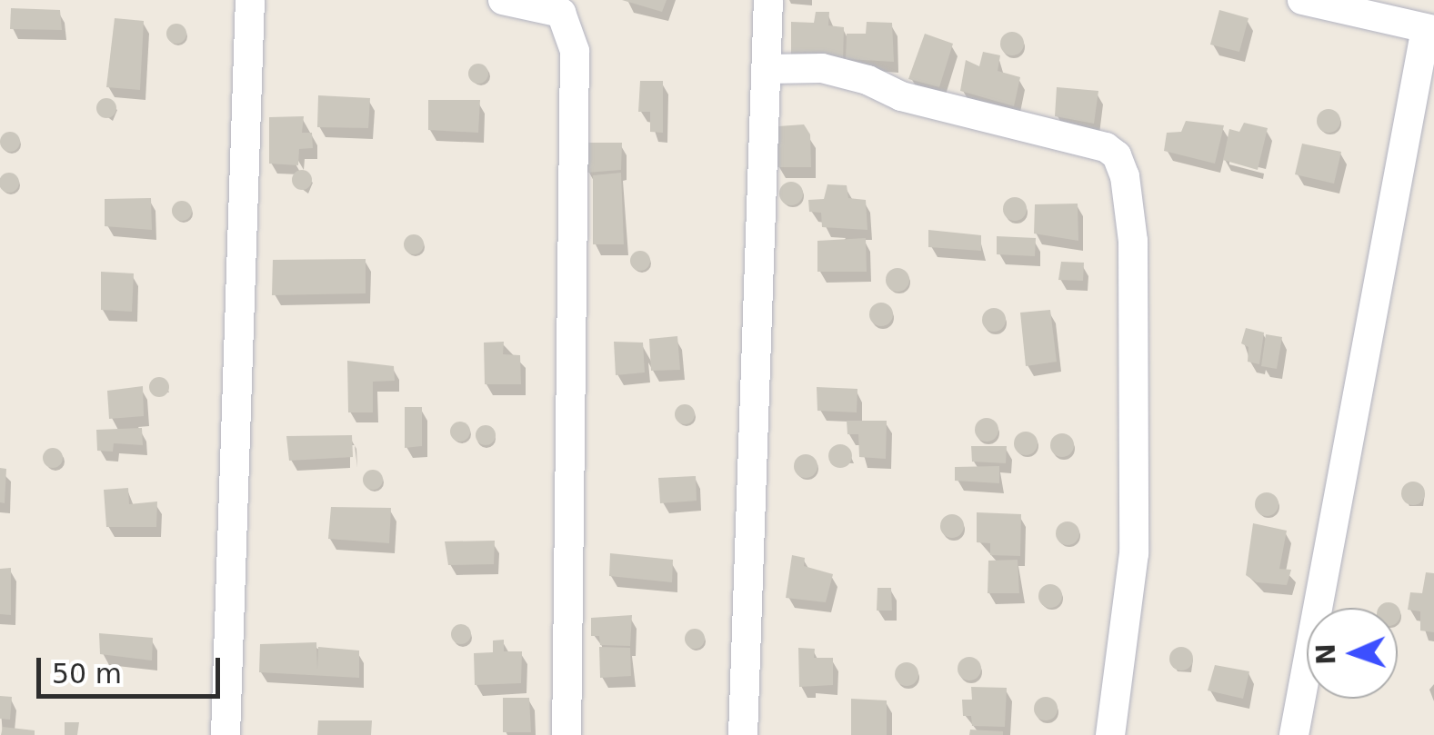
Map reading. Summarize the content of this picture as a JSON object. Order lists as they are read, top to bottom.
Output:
{
  "scale_bar": "50 m",
  "north": "left"
}
